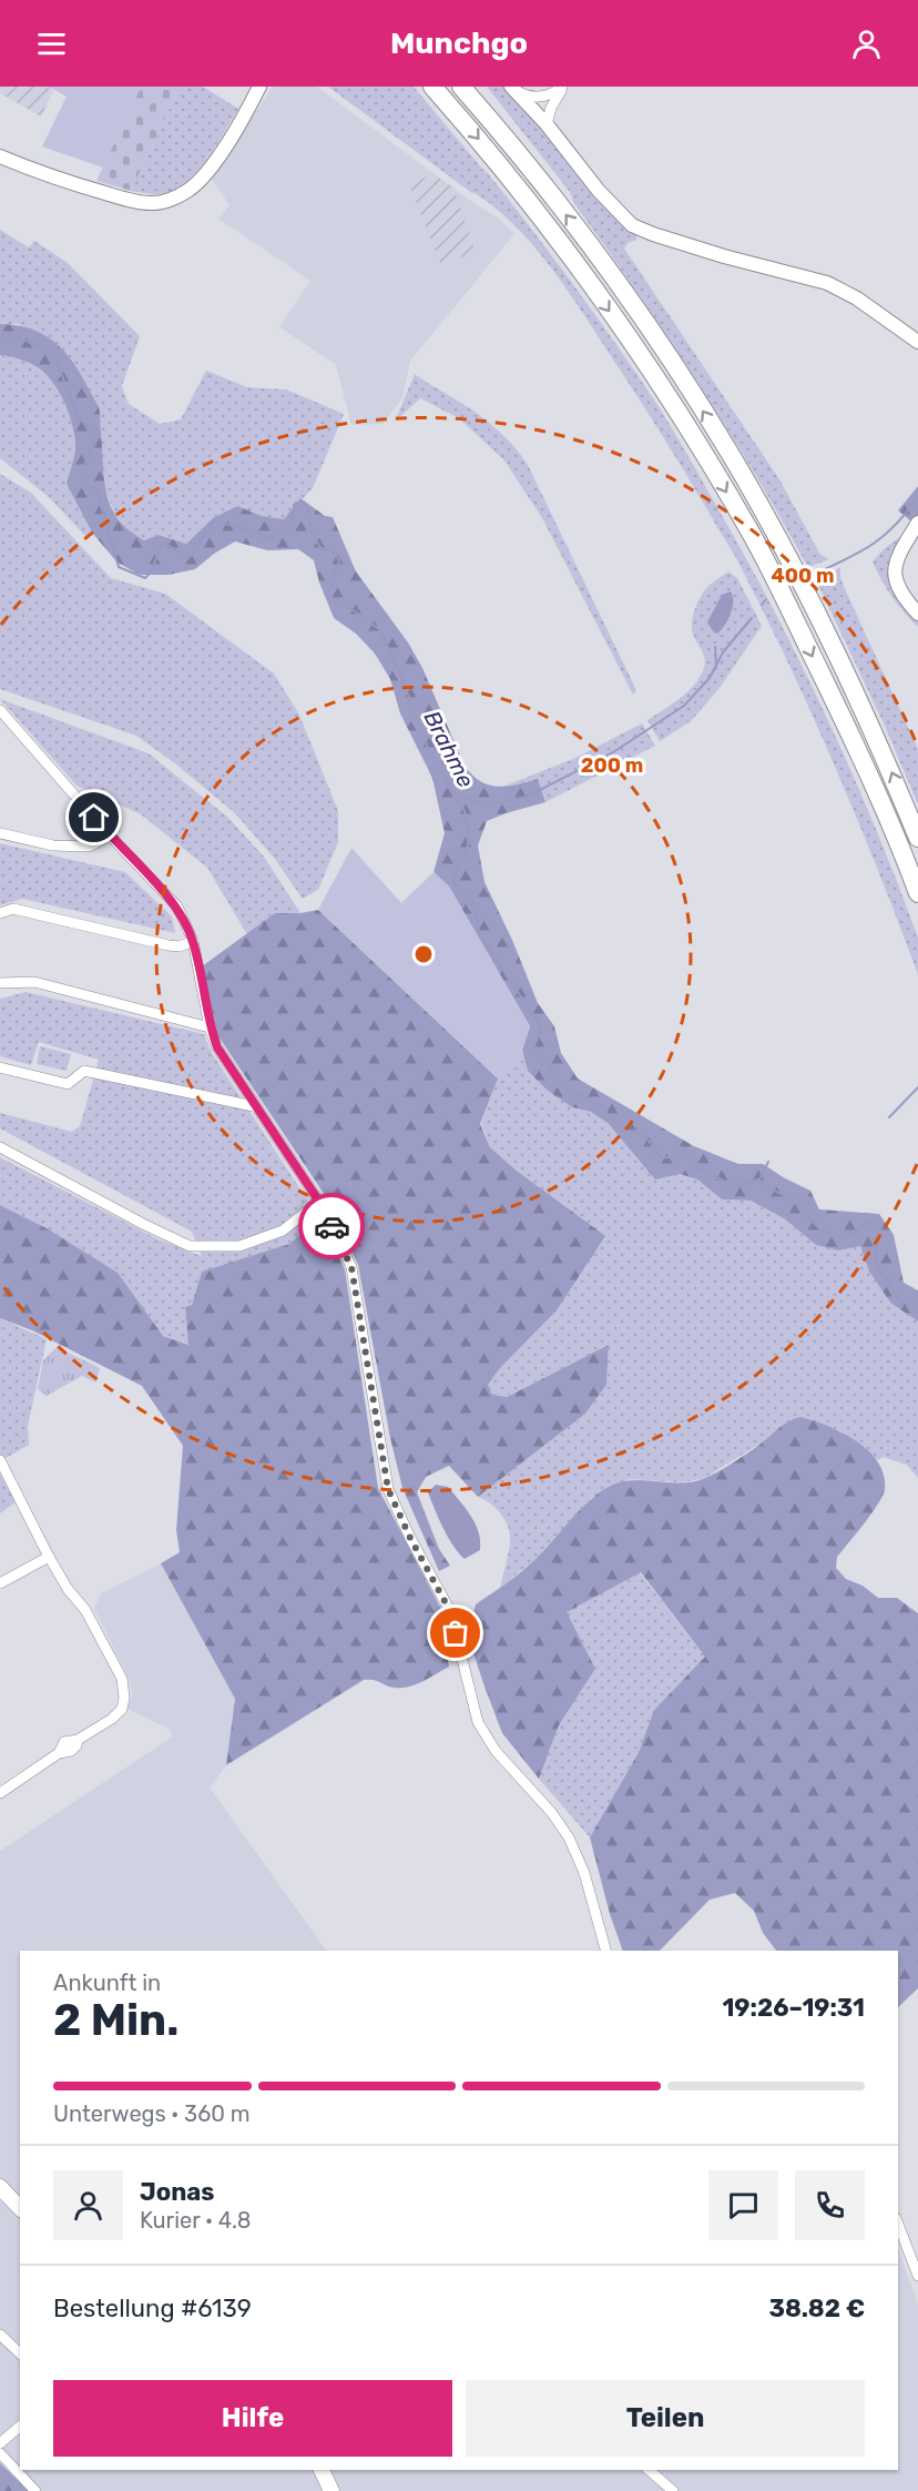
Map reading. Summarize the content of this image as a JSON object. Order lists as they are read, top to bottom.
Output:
{
  "water": ["Brahme"],
  "page": {
    "header": "Munchgo",
    "heading": ["2 Min.", "Ankunft in", "19:26–19:31"],
    "panel": [
      "Jonas",
      "Kurier · 4.8",
      "Bestellung #6139",
      "38.82 €"
    ],
    "bar": "Unterwegs · 360 m",
    "buttons": ["Hilfe", "Teilen"]
  },
  "rings": ["400 m", "200 m"]
}
